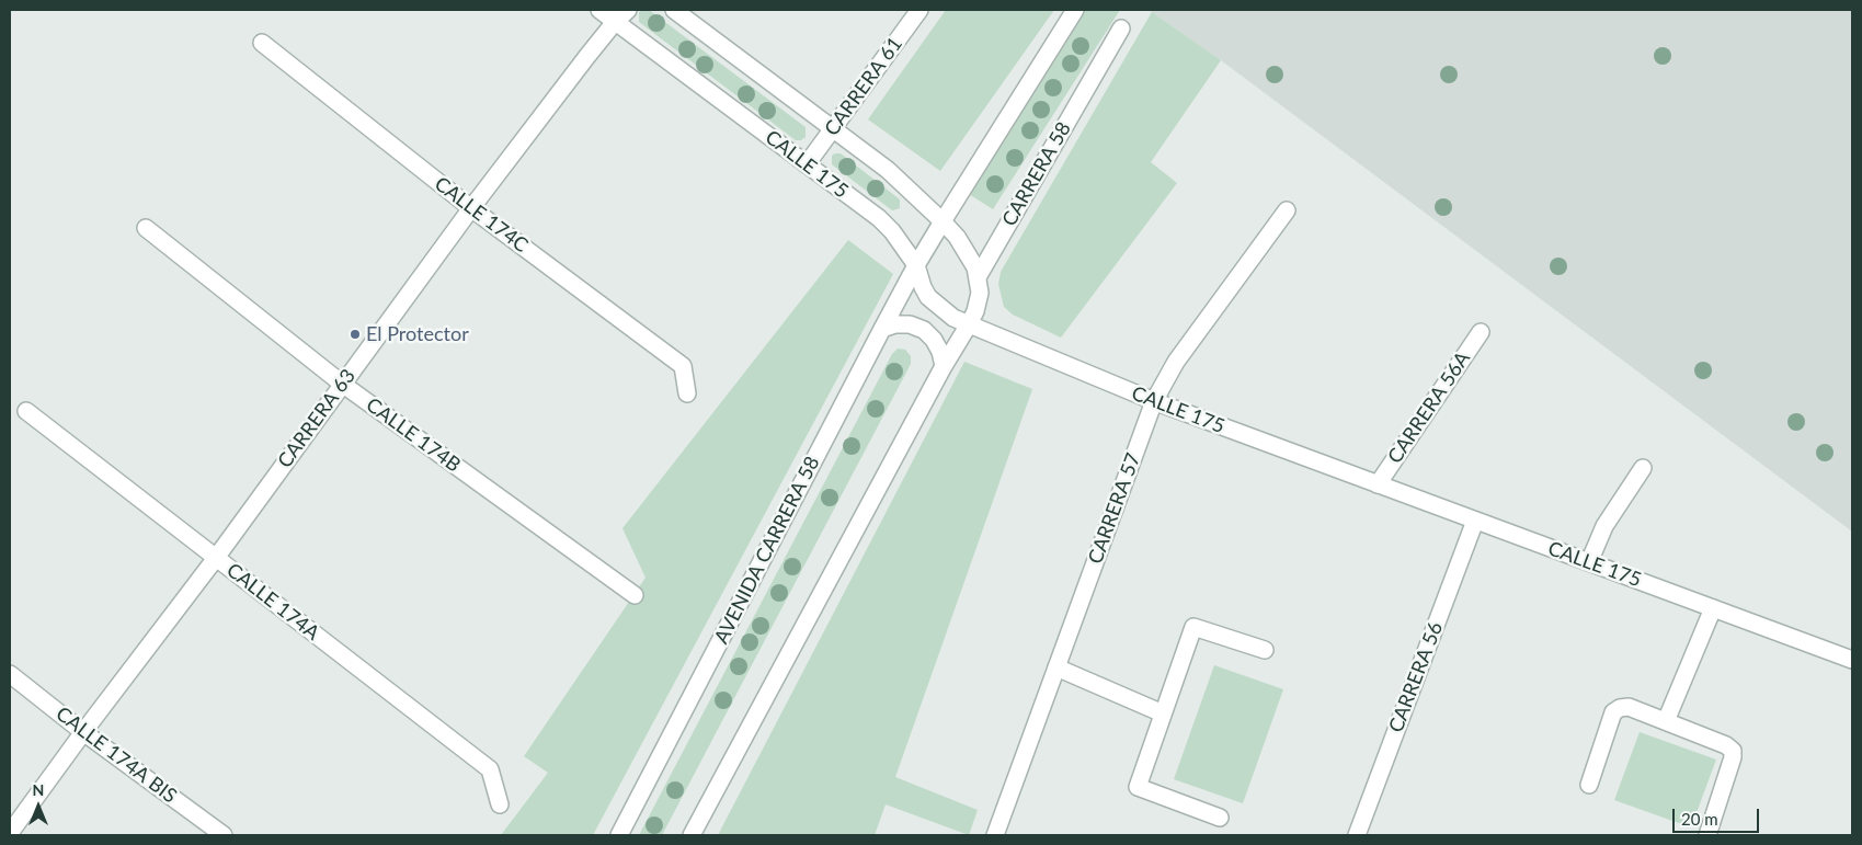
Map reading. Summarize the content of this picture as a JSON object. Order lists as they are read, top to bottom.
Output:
{
  "streets": {
    "street": [
      "CARRERA 61",
      "CALLE 175",
      "CARRERA 58",
      "CALLE 174C",
      "CARRERA 56A",
      "CARRERA 63",
      "CALLE 174B",
      "CARRERA 57",
      "AVENIDA CARRERA 58",
      "CALLE 174A",
      "CARRERA 56",
      "CALLE 174A BIS"
    ]
  },
  "crossings": [
    ["CARRERA 61", "CALLE 175"],
    ["CALLE 175", "CARRERA 58"],
    ["CALLE 175", "CARRERA 56A"],
    ["CALLE 175", "CARRERA 63"],
    ["CALLE 175", "CARRERA 57"],
    ["CALLE 175", "AVENIDA CARRERA 58"],
    ["CALLE 175", "CARRERA 56"],
    ["CALLE 174C", "CARRERA 63"],
    ["CARRERA 63", "CALLE 174B"],
    ["CARRERA 63", "CALLE 174A"],
    ["CARRERA 63", "CALLE 174A BIS"]
  ],
  "places": ["El Protector"],
  "scale_bar": "20 m",
  "north": "top"
}
